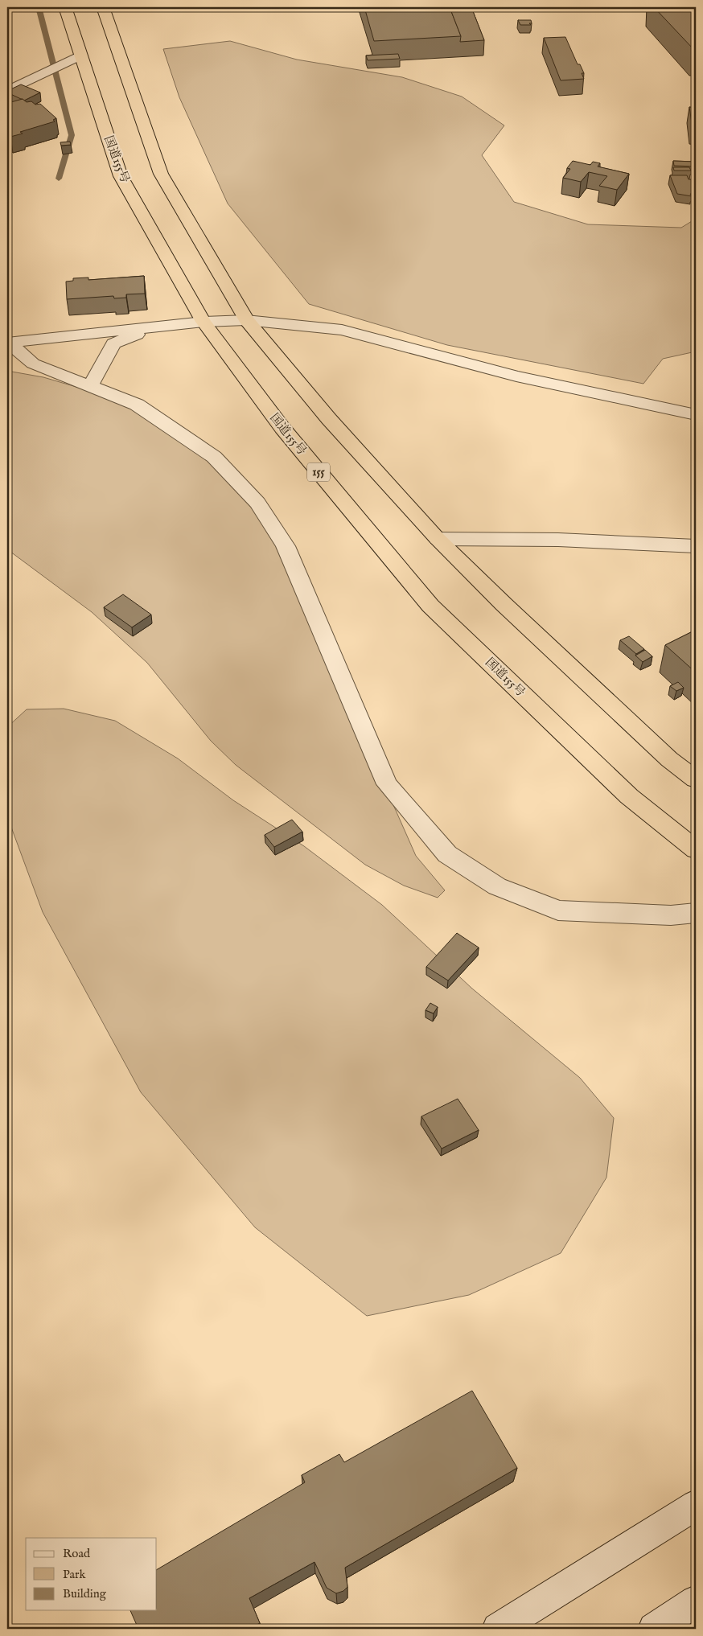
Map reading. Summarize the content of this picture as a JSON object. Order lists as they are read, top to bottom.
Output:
{
  "streets": {
    "highway": ["国道155号", "155"]
  },
  "legend": ["Road", "Park", "Building"]
}
